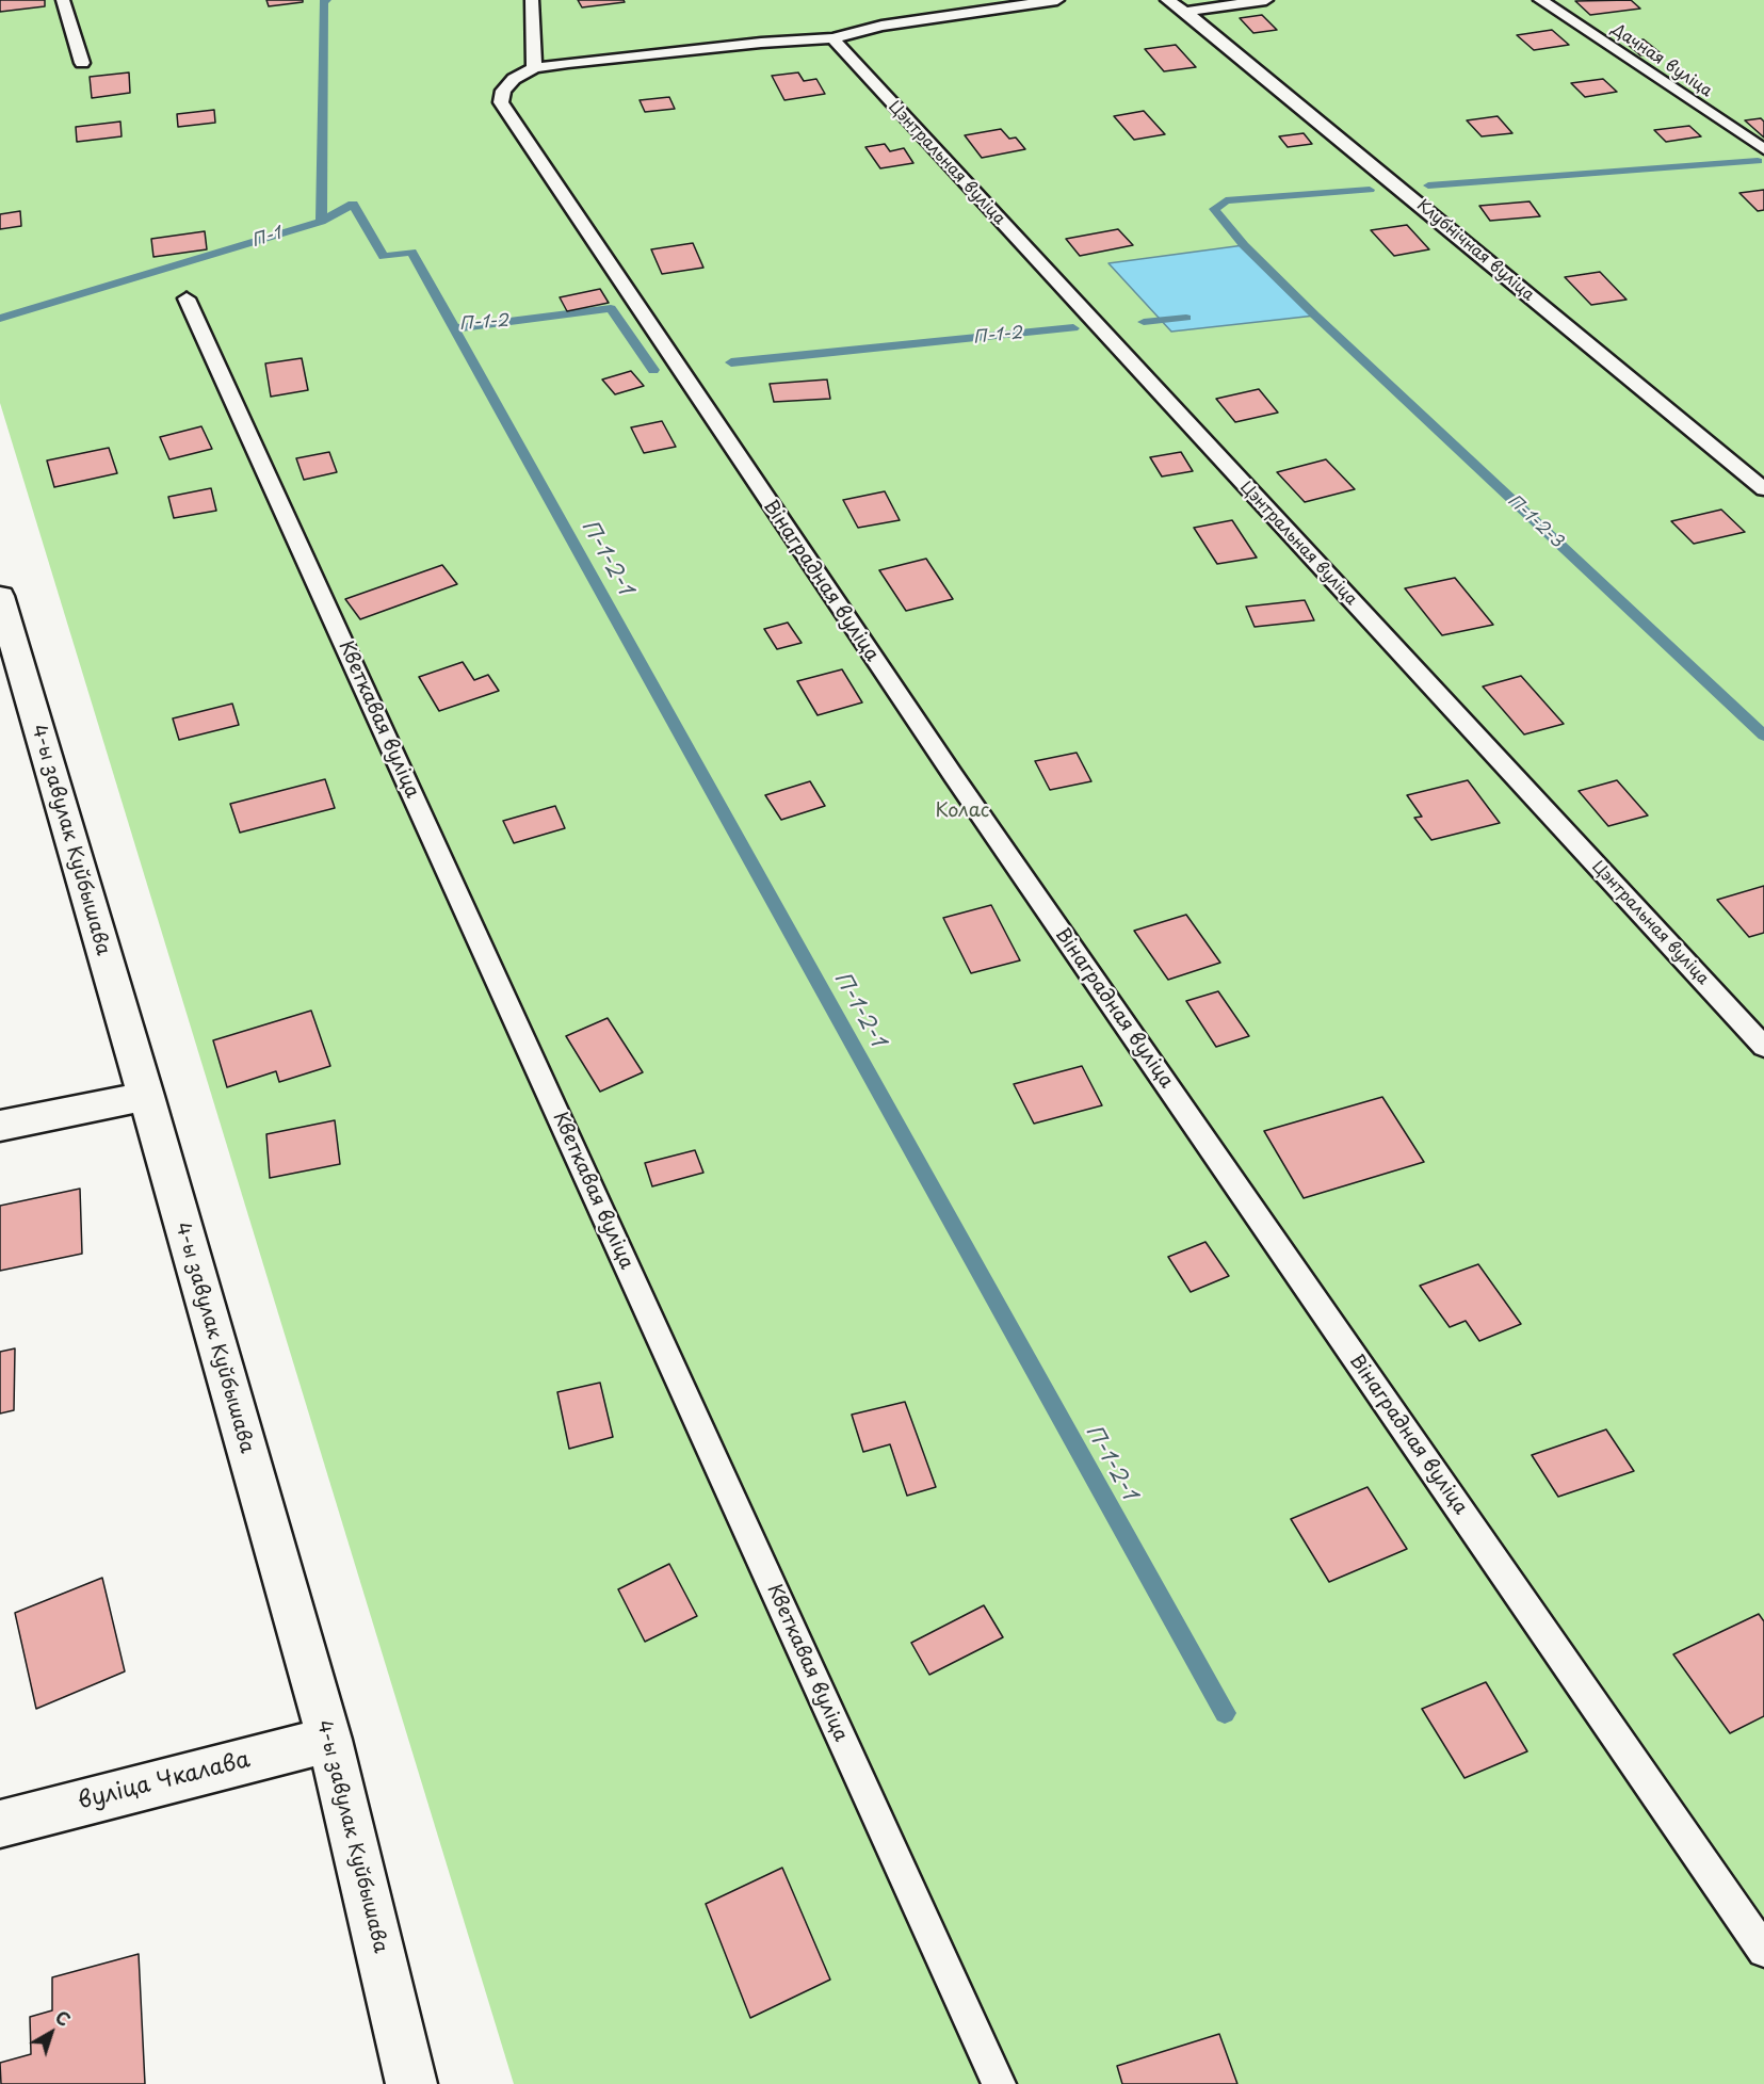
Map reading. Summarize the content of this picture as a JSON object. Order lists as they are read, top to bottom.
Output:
{
  "streets": {
    "street": ["4-ы завулак Куйбышава", "вуліца Чкалава"],
    "lane": [
      "Дачная вуліца",
      "Цэнтральная вуліца",
      "Клубнічная вуліца",
      "Вінаградная вуліца",
      "Кветкавая вуліца"
    ]
  },
  "crossings": [
    ["4-ы завулак Куйбышава", "вуліца Чкалава"]
  ],
  "water": [
    "П-1",
    "П-1-2",
    "П-1-2-3",
    "П-1-2-1"
  ],
  "parks": ["Колас"],
  "north": "top right"
}
